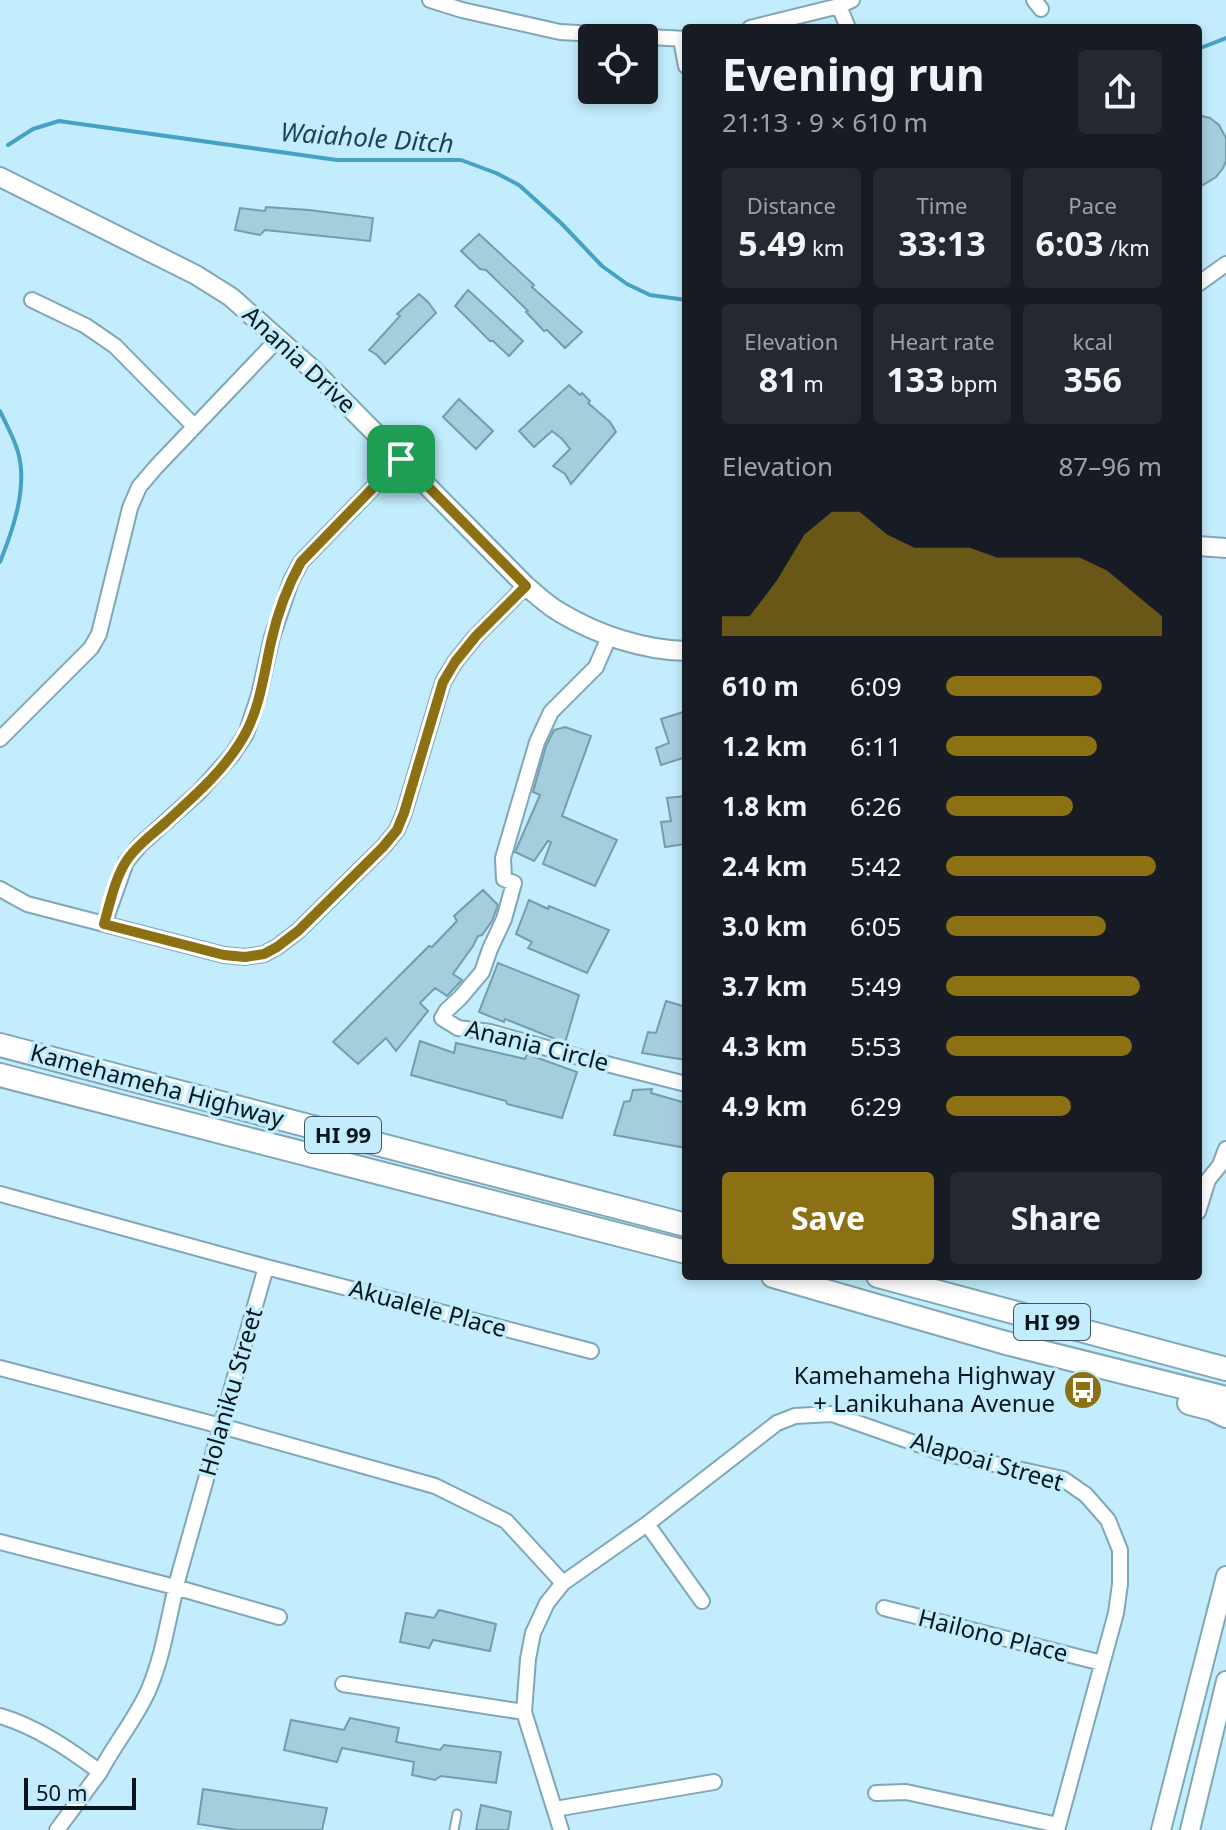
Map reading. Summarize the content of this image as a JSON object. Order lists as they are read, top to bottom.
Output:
{
  "streets": {
    "main road": ["Kamehameha Highway", "HI 99"],
    "street": [
      "Anania Drive",
      "Anania Circle",
      "Akualele Place",
      "Holaniku Street",
      "Alapoai Street",
      "Hailono Place"
    ]
  },
  "crossings": [
    ["Anania Drive", "Anania Circle"],
    ["Akualele Place", "Holaniku Street"],
    ["Alapoai Street", "Hailono Place"]
  ],
  "water": ["Waiahole Ditch"],
  "places": {
    "bus stop": ["Kamehameha Highway + Lanikuhana Avenue"]
  },
  "scale_bar": "50 m",
  "page": {
    "heading": ["Evening run", "21:13 · 9 × 610 m"],
    "stats": [
      ["Distance", "5.49 km"],
      ["Time", "33:13"],
      ["Pace", "6:03 /km"],
      ["Elevation", "81 m"],
      ["Heart rate", "133 bpm"],
      ["kcal", "356"]
    ],
    "chart": ["Elevation", "87–96 m"],
    "list": [
      {
        "name": "610 m",
        "note": "6:09"
      },
      {
        "name": "1.2 km",
        "note": "6:11"
      },
      {
        "name": "1.8 km",
        "note": "6:26"
      },
      {
        "name": "2.4 km",
        "note": "5:42"
      },
      {
        "name": "3.0 km",
        "note": "6:05"
      },
      {
        "name": "3.7 km",
        "note": "5:49"
      },
      {
        "name": "4.3 km",
        "note": "5:53"
      },
      {
        "name": "4.9 km",
        "note": "6:29"
      }
    ],
    "buttons": ["Save", "Share"],
    "scale": "50 m"
  }
}
